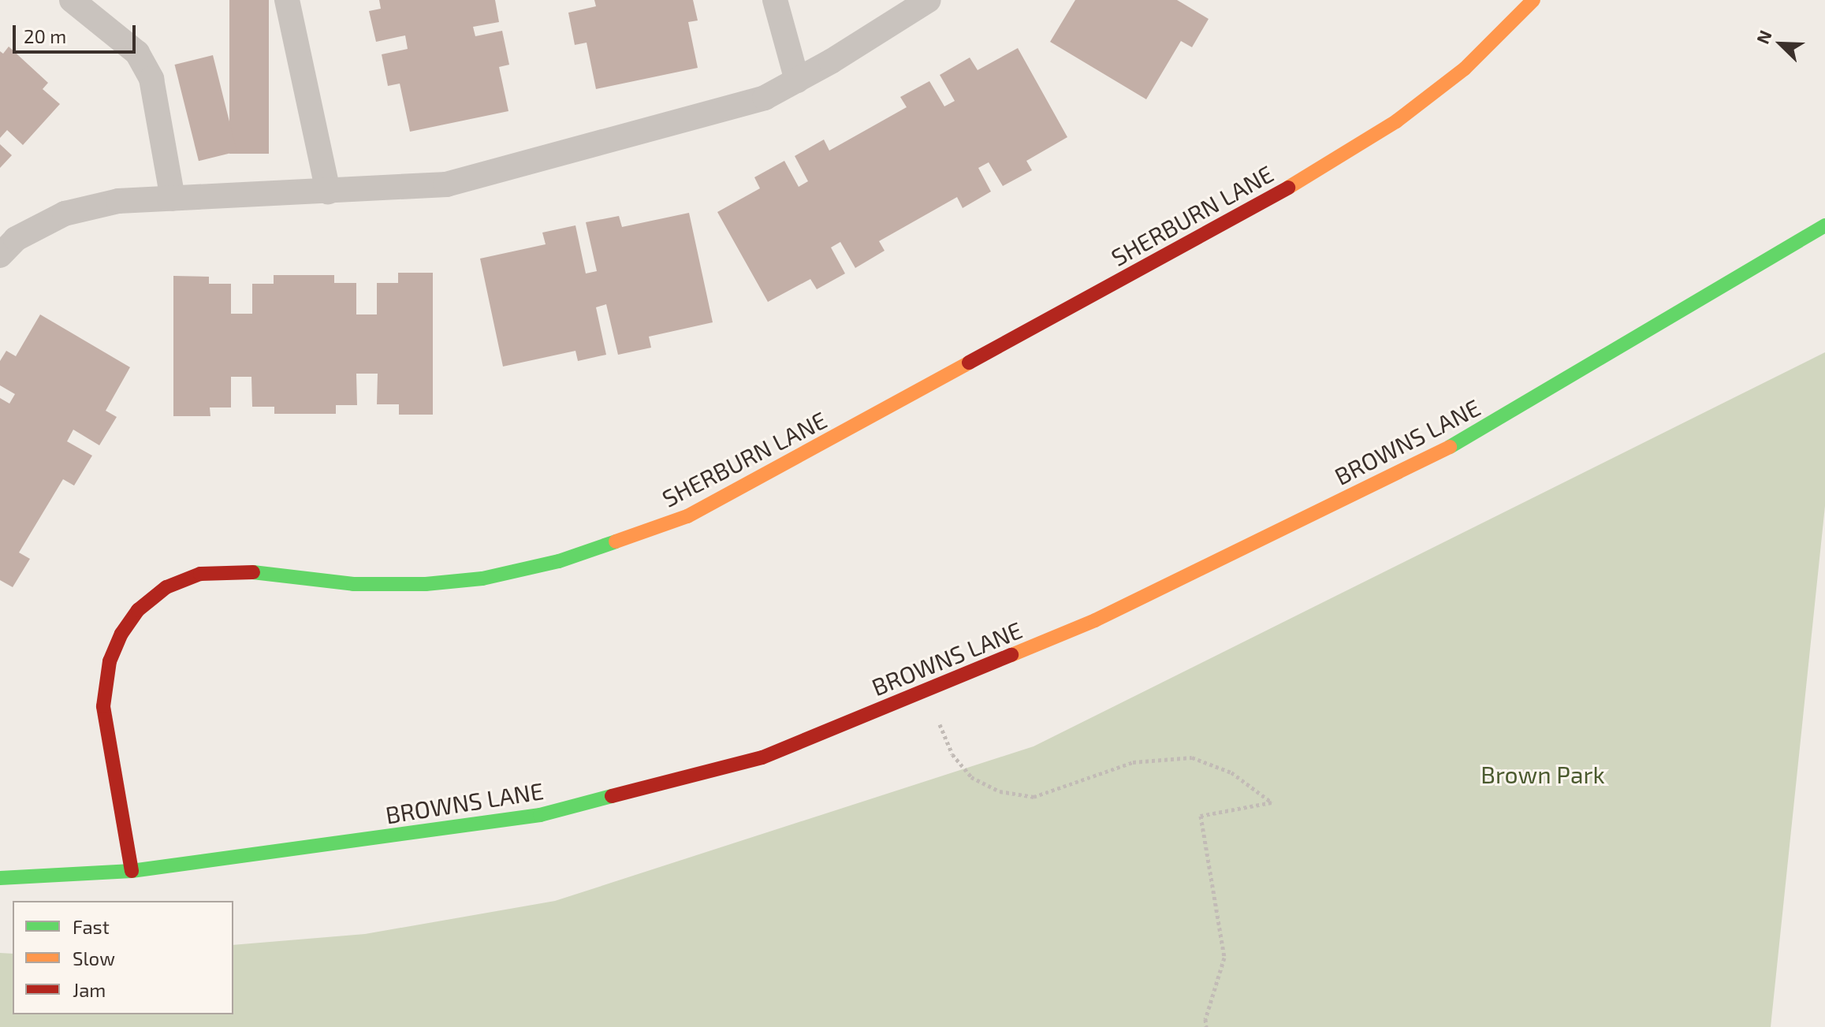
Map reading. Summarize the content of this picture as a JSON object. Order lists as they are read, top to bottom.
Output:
{
  "streets": {
    "street": ["SHERBURN LANE", "BROWNS LANE"]
  },
  "crossings": [
    ["SHERBURN LANE", "BROWNS LANE"]
  ],
  "parks": ["Brown Park"],
  "legend": ["Fast", "Slow", "Jam"],
  "scale_bar": "20 m",
  "north": "top left"
}
